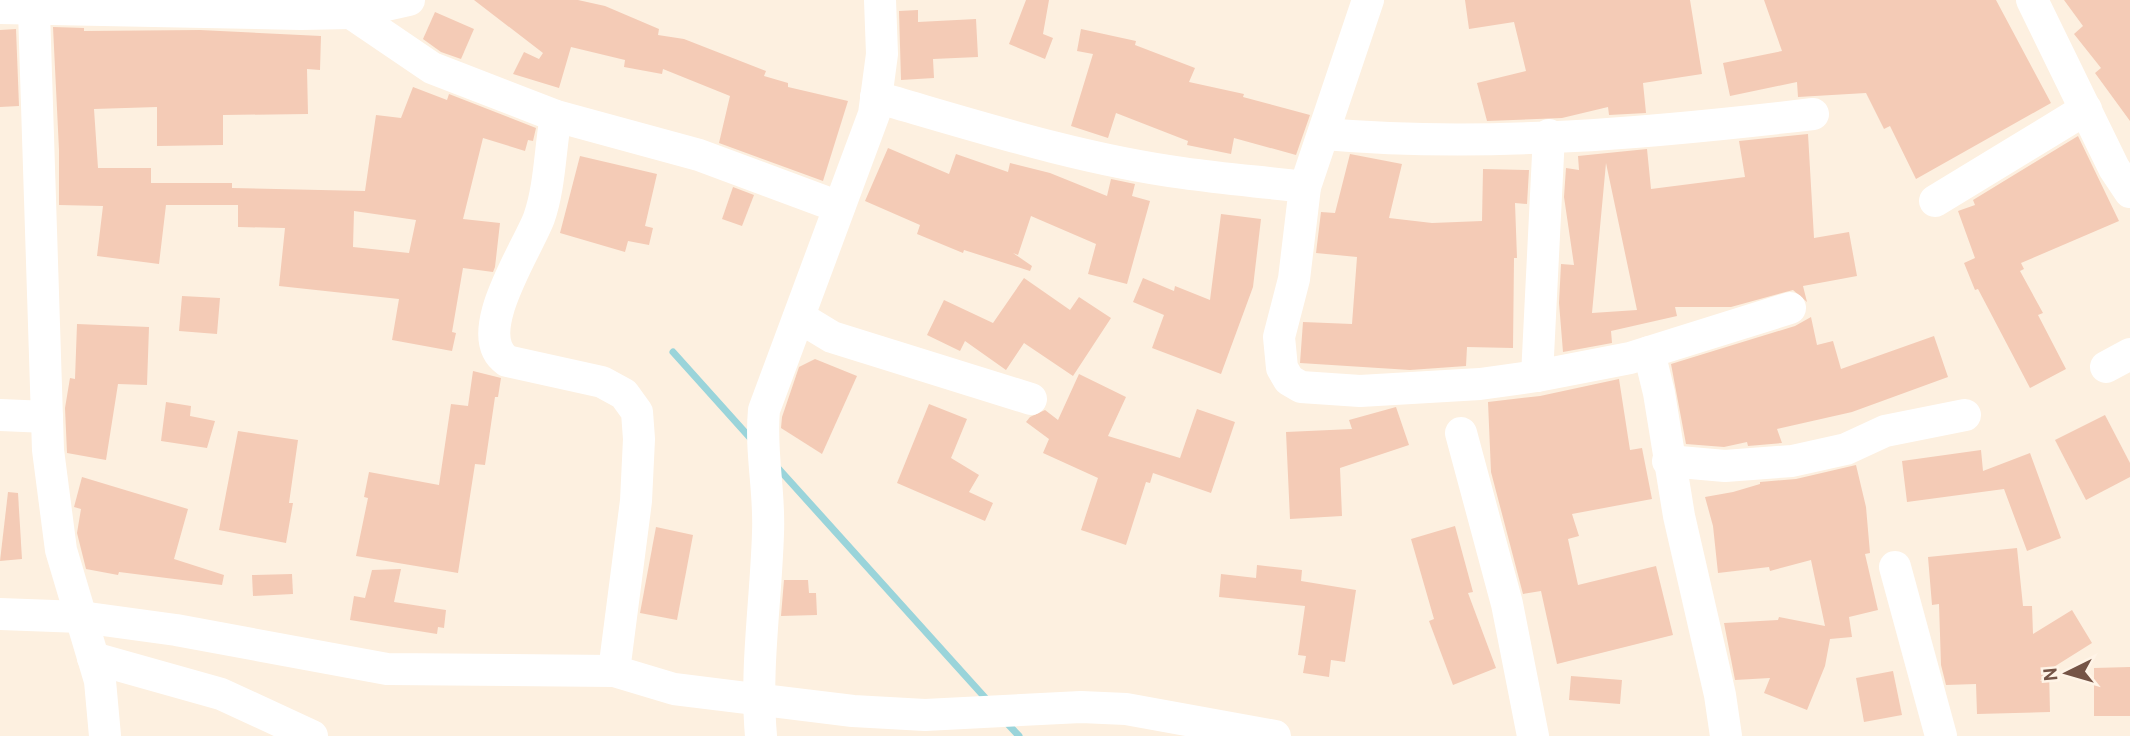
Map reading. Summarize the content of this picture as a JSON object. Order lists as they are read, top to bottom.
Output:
{
  "north": "left"
}
